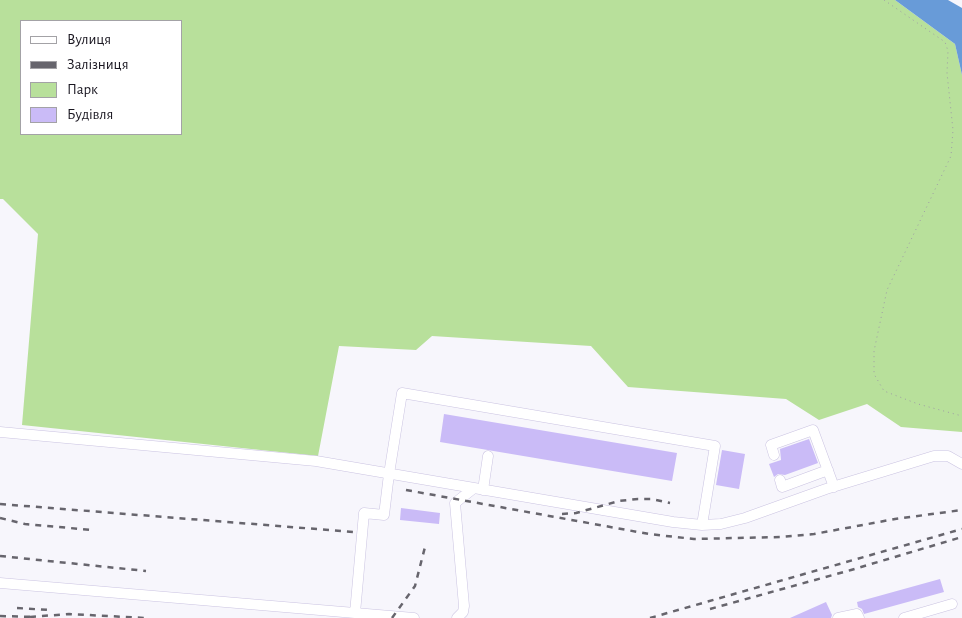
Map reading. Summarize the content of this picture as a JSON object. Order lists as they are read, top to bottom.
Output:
{
  "legend": [
    "Вулиця",
    "Залізниця",
    "Парк",
    "Будівля"
  ]
}
